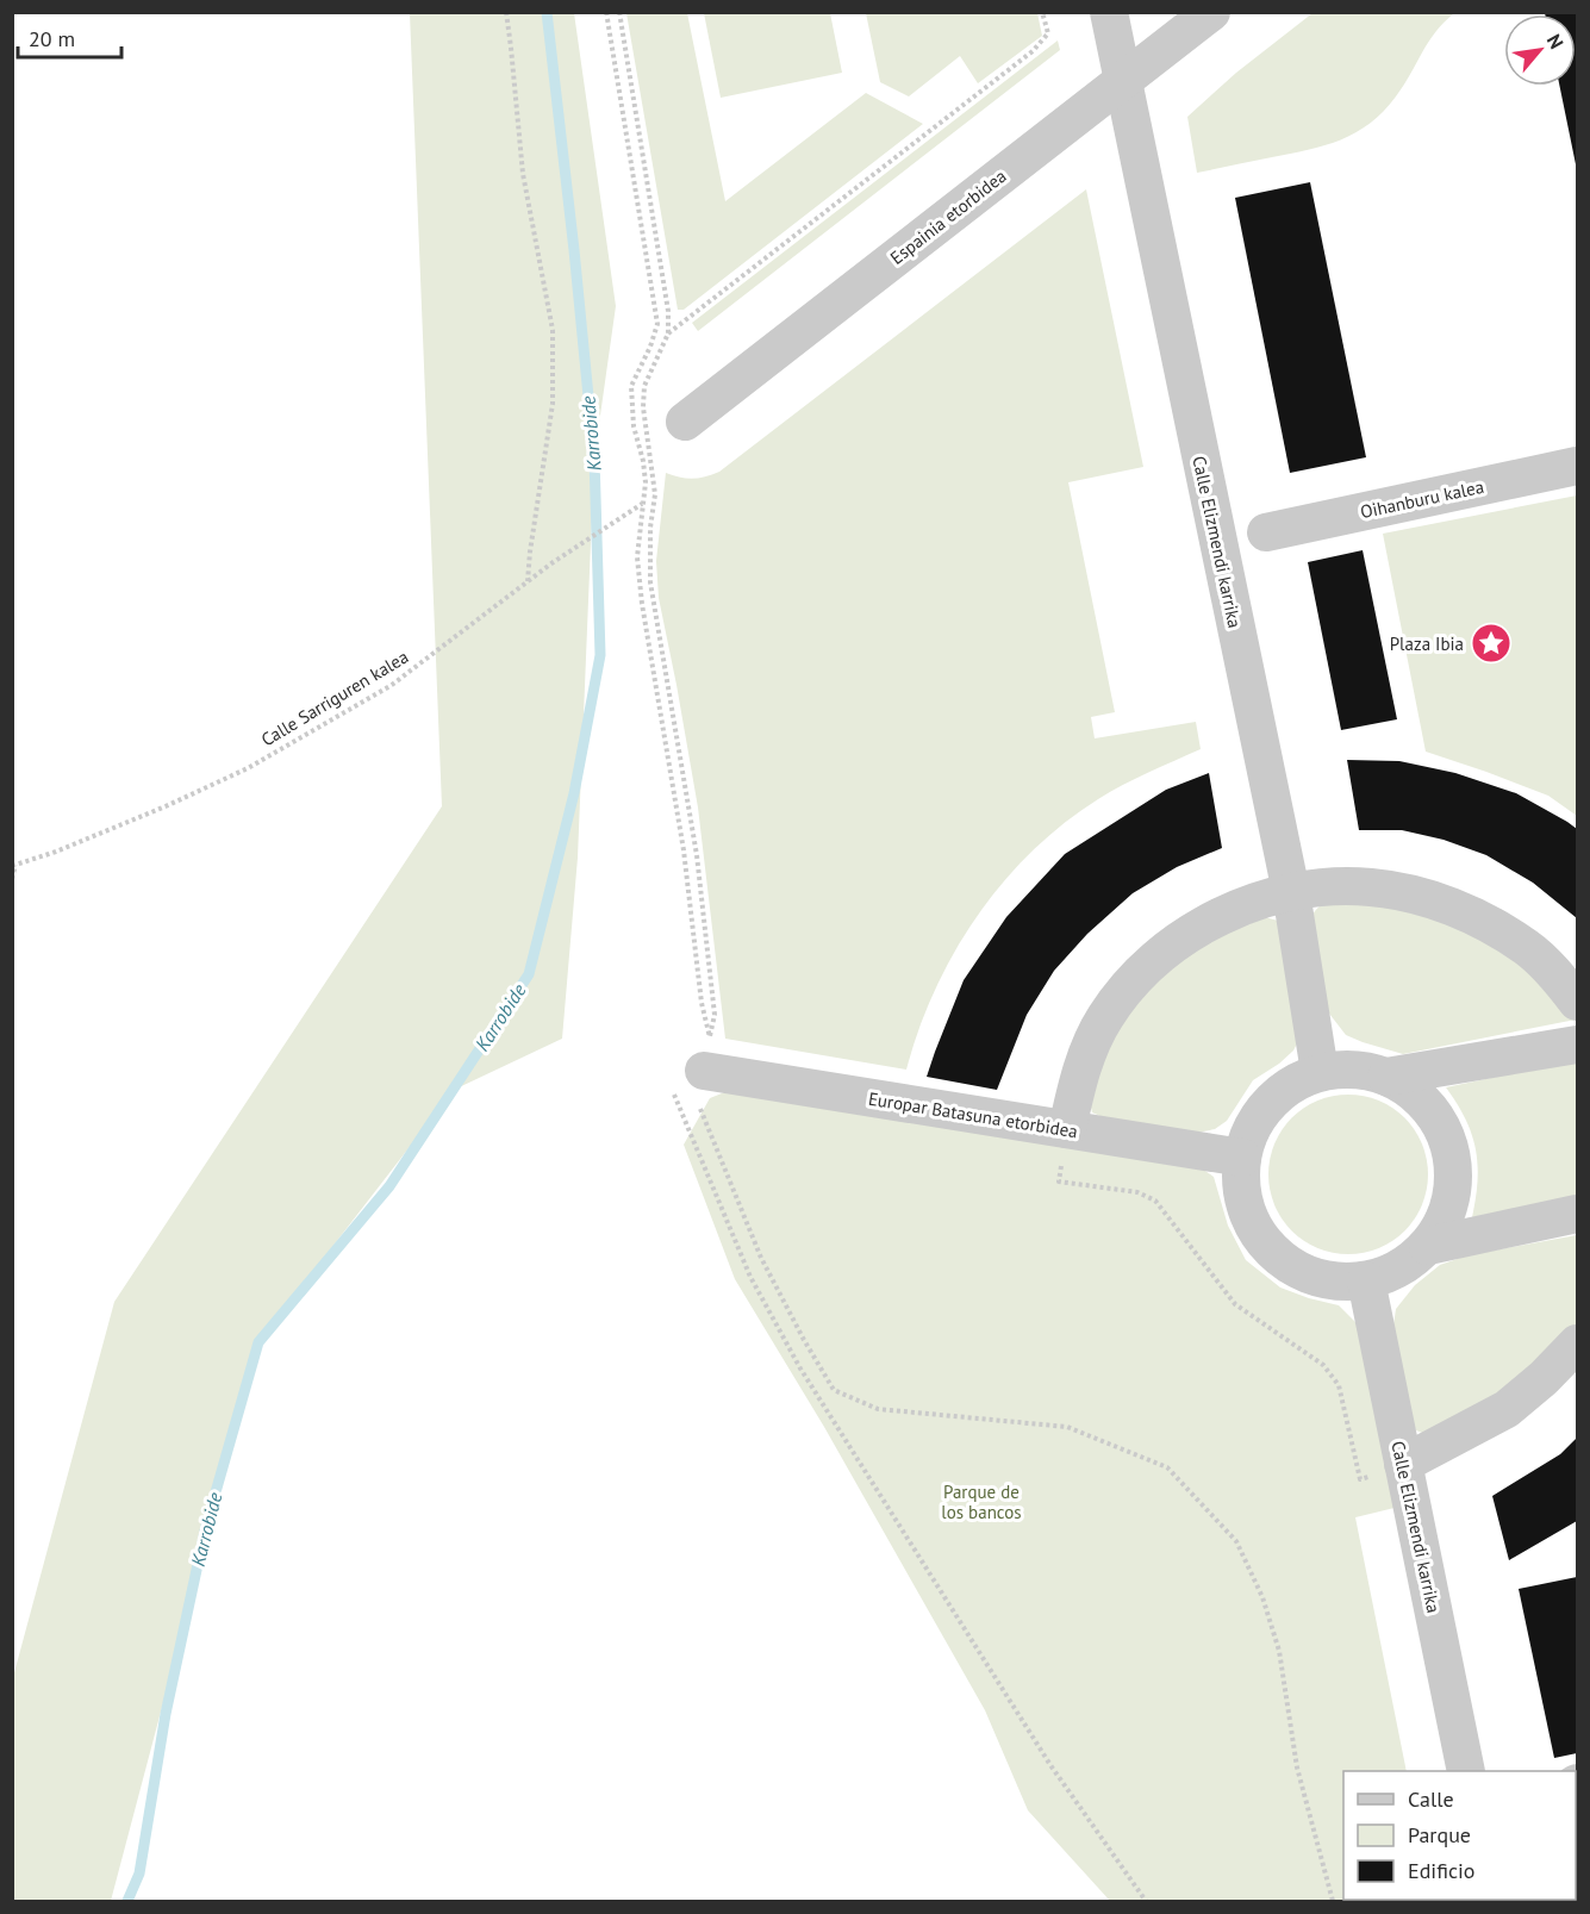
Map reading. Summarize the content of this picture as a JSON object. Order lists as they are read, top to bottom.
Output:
{
  "streets": {
    "street": [
      "Espainia etorbidea",
      "Oihanburu kalea",
      "Calle Elizmendi karrika",
      "Europar Batasuna etorbidea"
    ],
    "path": ["Calle Sarriguren kalea"]
  },
  "crossings": [
    ["Espainia etorbidea", "Calle Elizmendi karrika"],
    ["Calle Elizmendi karrika", "Europar Batasuna etorbidea"]
  ],
  "water": ["Karrobide"],
  "parks": ["Parque de los bancos"],
  "places": {
    "place": ["Plaza Ibia"]
  },
  "legend": ["Calle", "Parque", "Edificio"],
  "scale_bar": "20 m",
  "north": "top right"
}
